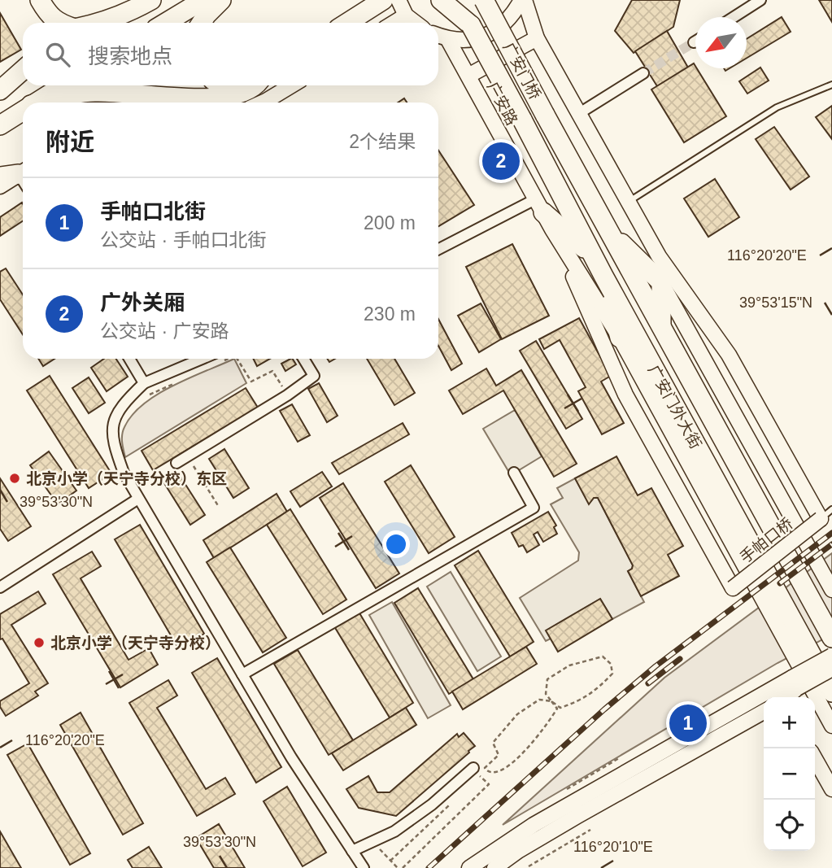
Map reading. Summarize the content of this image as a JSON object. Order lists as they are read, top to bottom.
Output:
{
  "streets": {
    "highway": ["广安门桥", "广安门外大街"],
    "street": ["广安路", "手帕口桥"]
  },
  "crossings": [
    ["广安门桥", "广安路"],
    ["广安门桥", "广安门外大街"],
    ["广安路", "广安门外大街"],
    ["广安门外大街", "手帕口桥"]
  ],
  "places": ["北京小学（天宁寺分校）东区", "北京小学（天宁寺分校）"],
  "north": "bottom left",
  "page": {
    "search": "搜索地点",
    "heading": ["附近", "2个结果"],
    "pins": ["2", "1"],
    "list": [
      {
        "mark": "1",
        "name": "手帕口北街",
        "note": "公交站 · 手帕口北街",
        "value": "200 m"
      },
      {
        "mark": "2",
        "name": "广外关厢",
        "note": "公交站 · 广安路",
        "value": "230 m"
      }
    ],
    "map_buttons": ["+", "−"]
  },
  "coordinates": [
    "116°20'20\"E",
    "39°53'15\"N",
    "39°53'30\"N",
    "116°20'10\"E"
  ]
}
